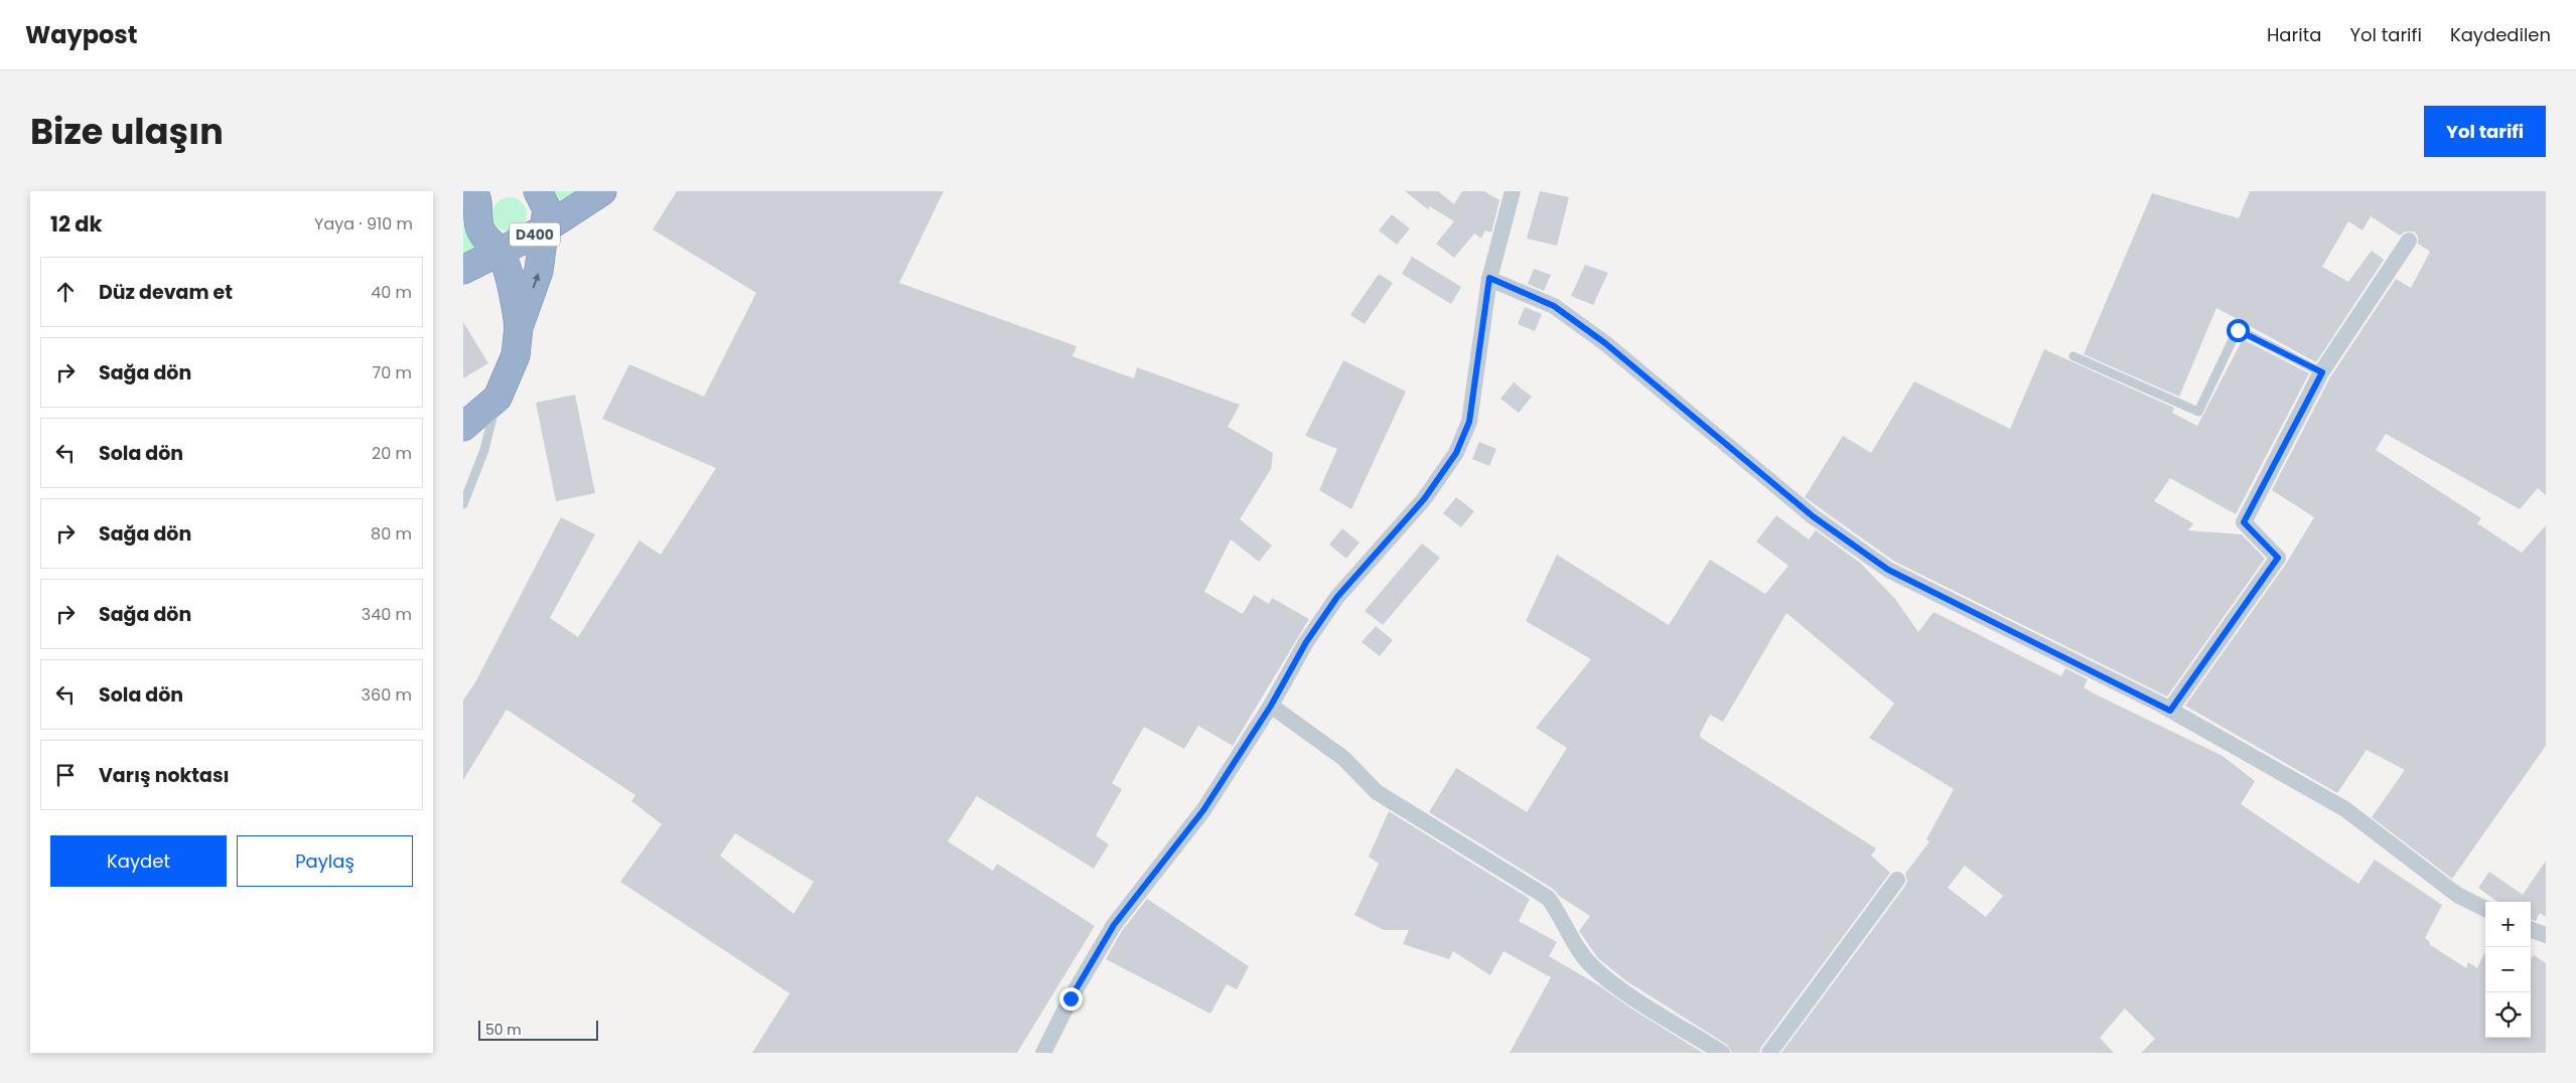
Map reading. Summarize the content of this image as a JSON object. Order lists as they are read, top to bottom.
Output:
{
  "streets": {
    "highway": ["D400"]
  },
  "scale_bar": "50 m",
  "page": {
    "header": "Waypost",
    "nav": ["Harita", "Yol tarifi", "Kaydedilen"],
    "title": "Bize ulaşın",
    "buttons": [
      "Yol tarifi",
      ["Kaydet", "Paylaş"]
    ],
    "heading": ["12 dk", "Yaya · 910 m"],
    "list": [
      ["Düz devam et", "40 m"],
      ["Sağa dön", "70 m"],
      ["Sola dön", "20 m"],
      ["Sağa dön", "80 m"],
      ["Sağa dön", "340 m"],
      ["Sola dön", "360 m"],
      "Varış noktası"
    ],
    "map_buttons": ["+", "−"],
    "scale": "50 m"
  }
}
